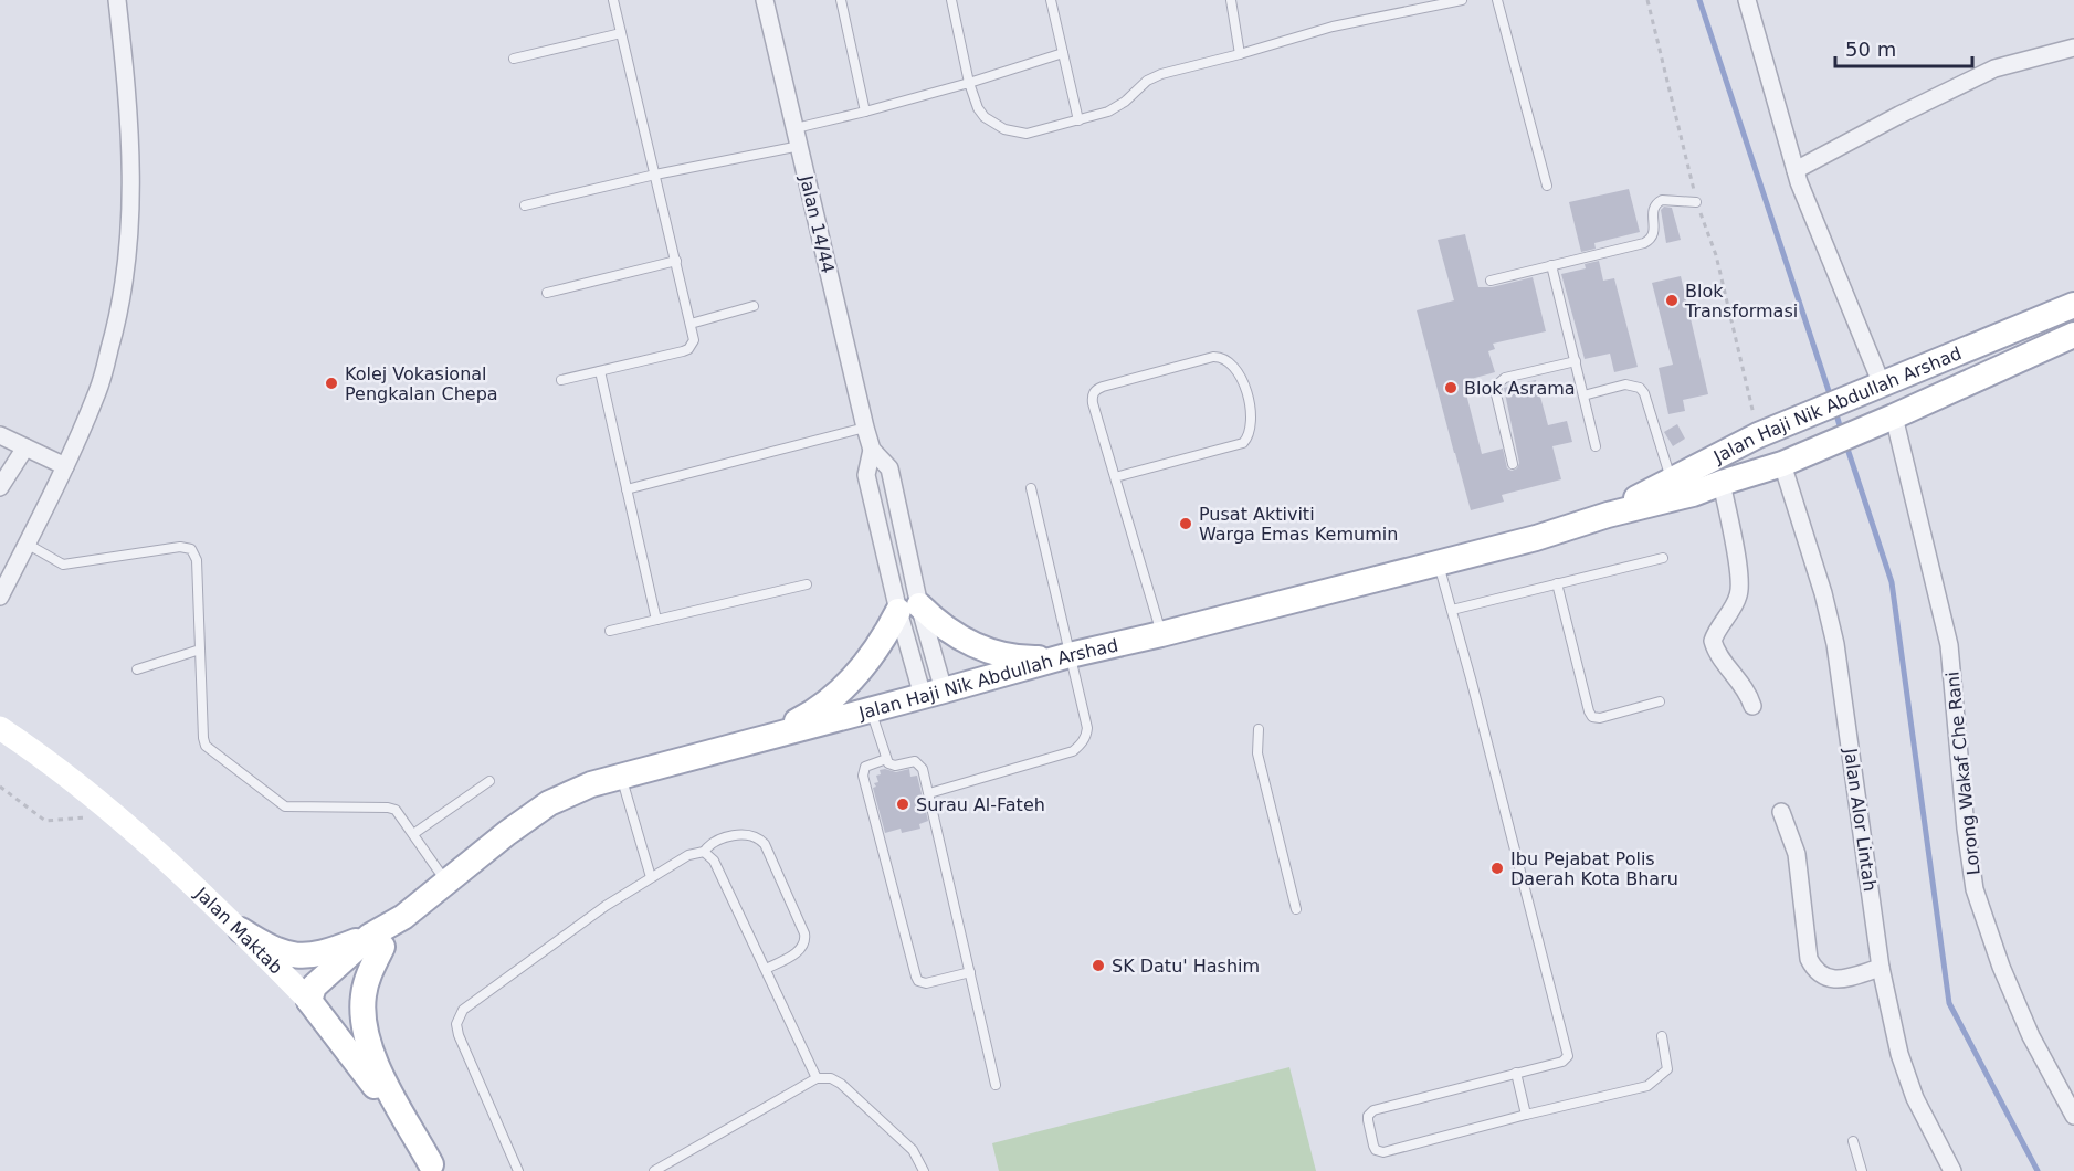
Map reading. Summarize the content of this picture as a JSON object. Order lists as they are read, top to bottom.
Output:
{
  "streets": {
    "main road": ["Jalan Haji Nik Abdullah Arshad", "Jalan Maktab"],
    "street": ["Jalan 14/44", "Lorong Wakaf Che Rani", "Jalan Alor Lintah"]
  },
  "crossings": [
    ["Jalan 14/44", "Jalan Haji Nik Abdullah Arshad"],
    ["Jalan Haji Nik Abdullah Arshad", "Lorong Wakaf Che Rani"],
    ["Jalan Haji Nik Abdullah Arshad", "Jalan Alor Lintah"],
    ["Jalan Haji Nik Abdullah Arshad", "Jalan Maktab"]
  ],
  "places": [
    "Blok Transformasi",
    "Kolej Vokasional Pengkalan Chepa",
    "Blok Asrama",
    "Pusat Aktiviti Warga Emas Kemumin",
    "Surau Al-Fateh",
    "Ibu Pejabat Polis Daerah Kota Bharu",
    "SK Datu' Hashim"
  ],
  "scale_bar": "50 m"
}
